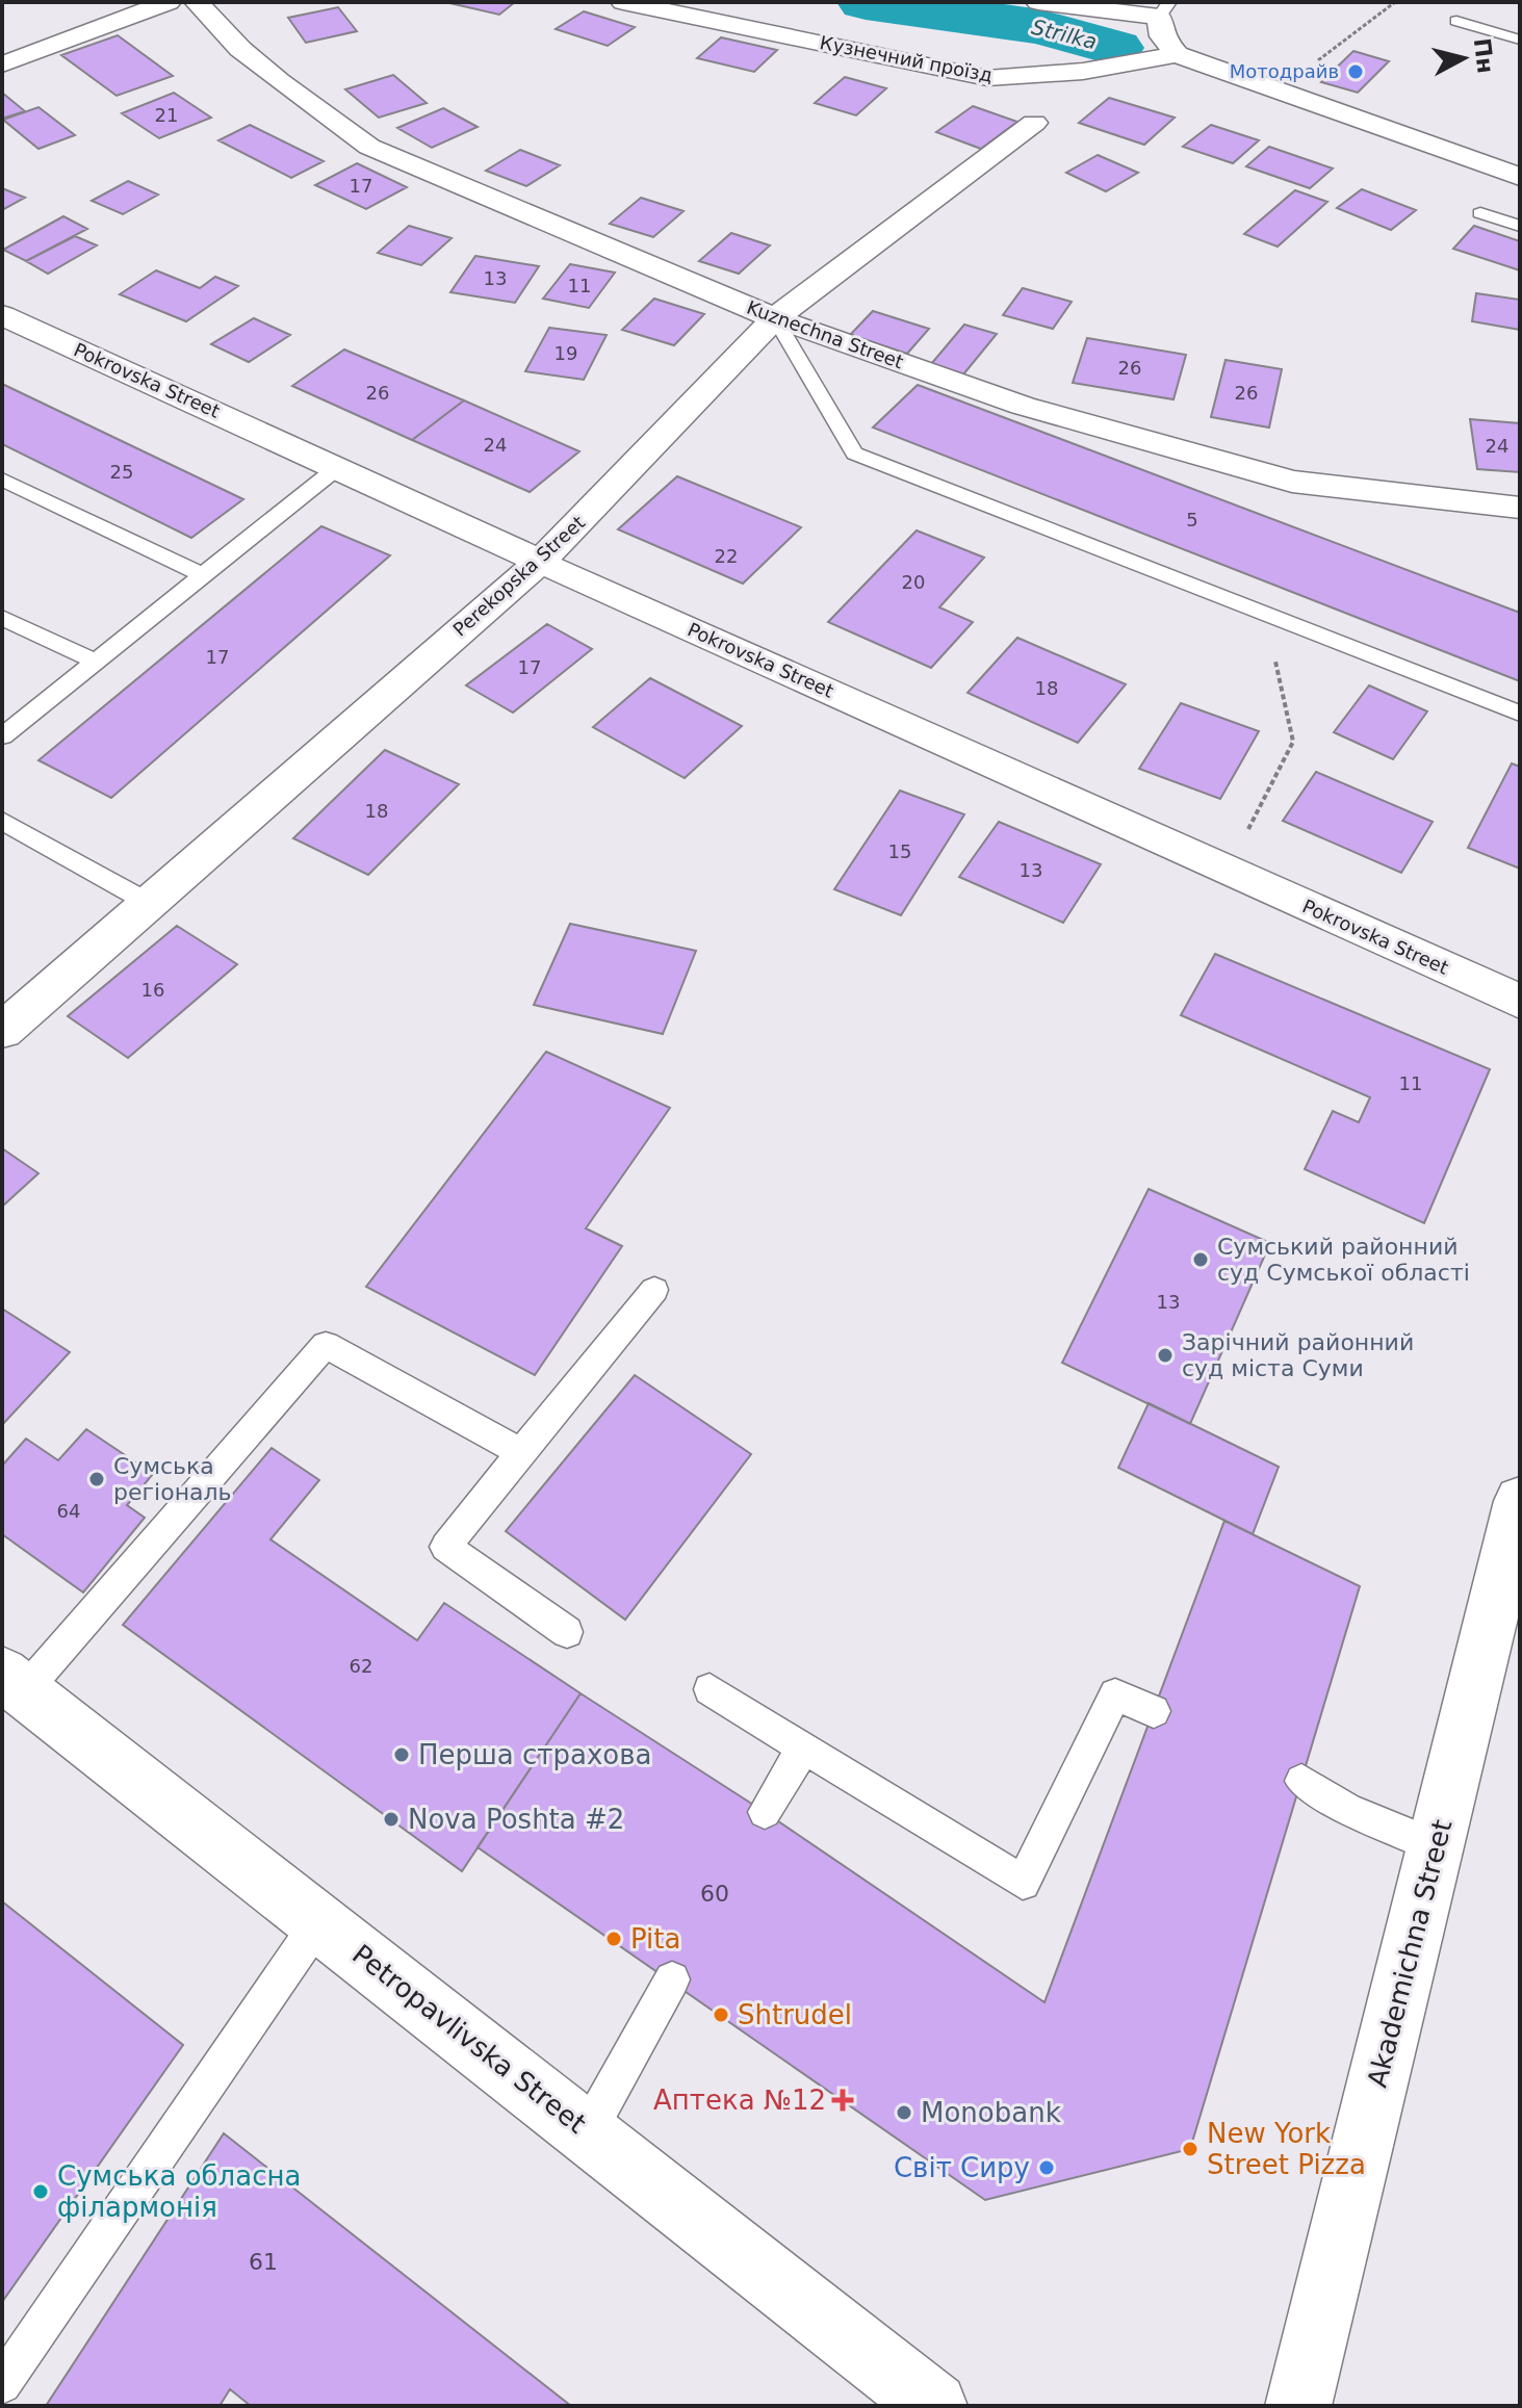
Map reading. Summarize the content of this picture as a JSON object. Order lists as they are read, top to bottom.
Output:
{
  "streets": {
    "street": [
      "Кузнечний проїзд",
      "Kuznechna Street",
      "Pokrovska Street",
      "Perekopska Street",
      "Akademichna Street",
      "Petropavlivska Street"
    ]
  },
  "crossings": [
    ["Kuznechna Street", "Perekopska Street"],
    ["Pokrovska Street", "Perekopska Street"]
  ],
  "water": ["Strilka"],
  "places": {
    "other": [
      "Мотодрайв",
      "Сумський районний суд Сумської області",
      "Зарічний районний суд міста Суми",
      "Сумська регіональ",
      "Перша страхова",
      "Nova Poshta #2",
      "Pita",
      "Shtrudel",
      "Monobank",
      "New York Street Pizza",
      "Світ Сиру",
      "Сумська обласна філармонія"
    ],
    "health": ["Аптека №12"]
  },
  "house_numbers": [
    "21",
    "17",
    "13",
    "11",
    "19",
    "26",
    "26",
    "26",
    "24",
    "24",
    "25",
    "5",
    "22",
    "20",
    "17",
    "17",
    "18",
    "18",
    "15",
    "13",
    "16",
    "11",
    "13",
    "64",
    "62",
    "60",
    "61"
  ],
  "north": "right"
}
